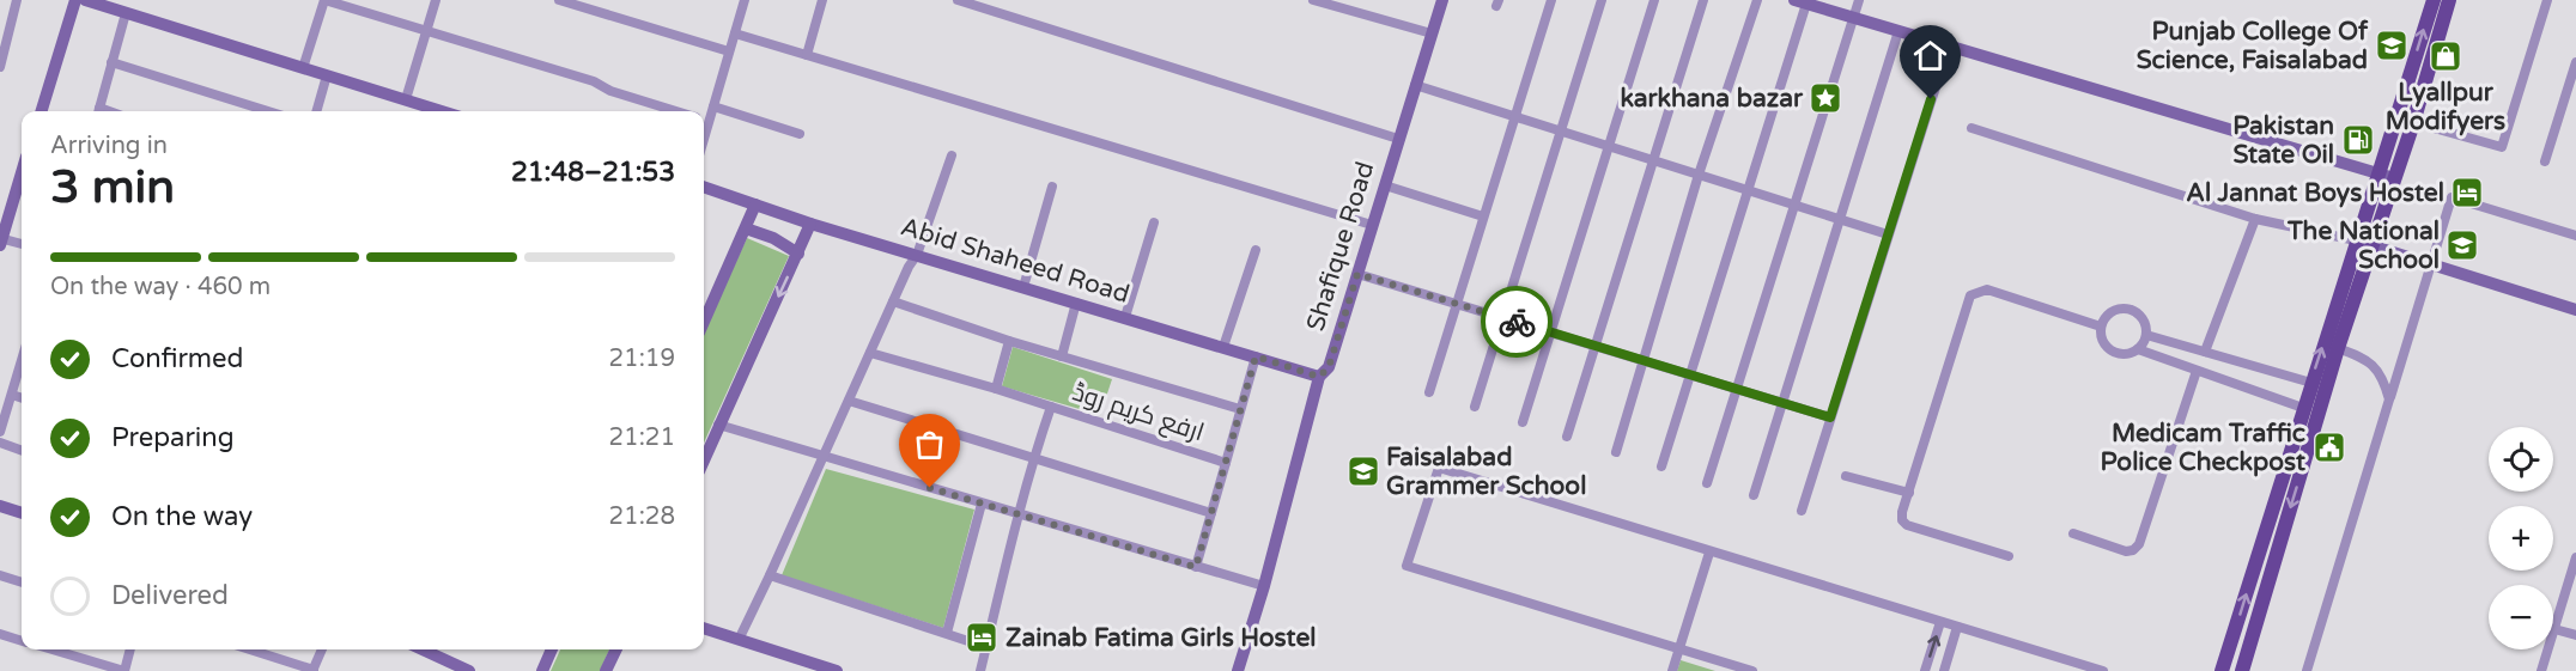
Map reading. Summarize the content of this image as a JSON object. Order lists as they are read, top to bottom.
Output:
{
  "streets": {
    "street": ["Shafique Road", "Abid Shaheed Road", "ارفع کریم روڈ"]
  },
  "crossings": [
    ["Shafique Road", "Abid Shaheed Road"]
  ],
  "places": {
    "school or university": ["Punjab College Of Science, Faisalabad", "The National School", "Faisalabad Grammer School"],
    "shop": ["Lyallpur Modifyers"],
    "place": ["karkhana bazar"],
    "fuel station": ["Pakistan State Oil"],
    "hotel": ["Al Jannat Boys Hostel", "Zainab Fatima Girls Hostel"],
    "public building": ["Medicam Traffic Police Checkpost"]
  },
  "page": {
    "heading": ["3 min", "Arriving in", "21:48–21:53"],
    "bar": "On the way · 460 m",
    "list": [
      ["Confirmed", "21:19"],
      ["Preparing", "21:21"],
      ["On the way", "21:28"],
      "Delivered"
    ],
    "map_buttons": ["+", "−"]
  }
}
